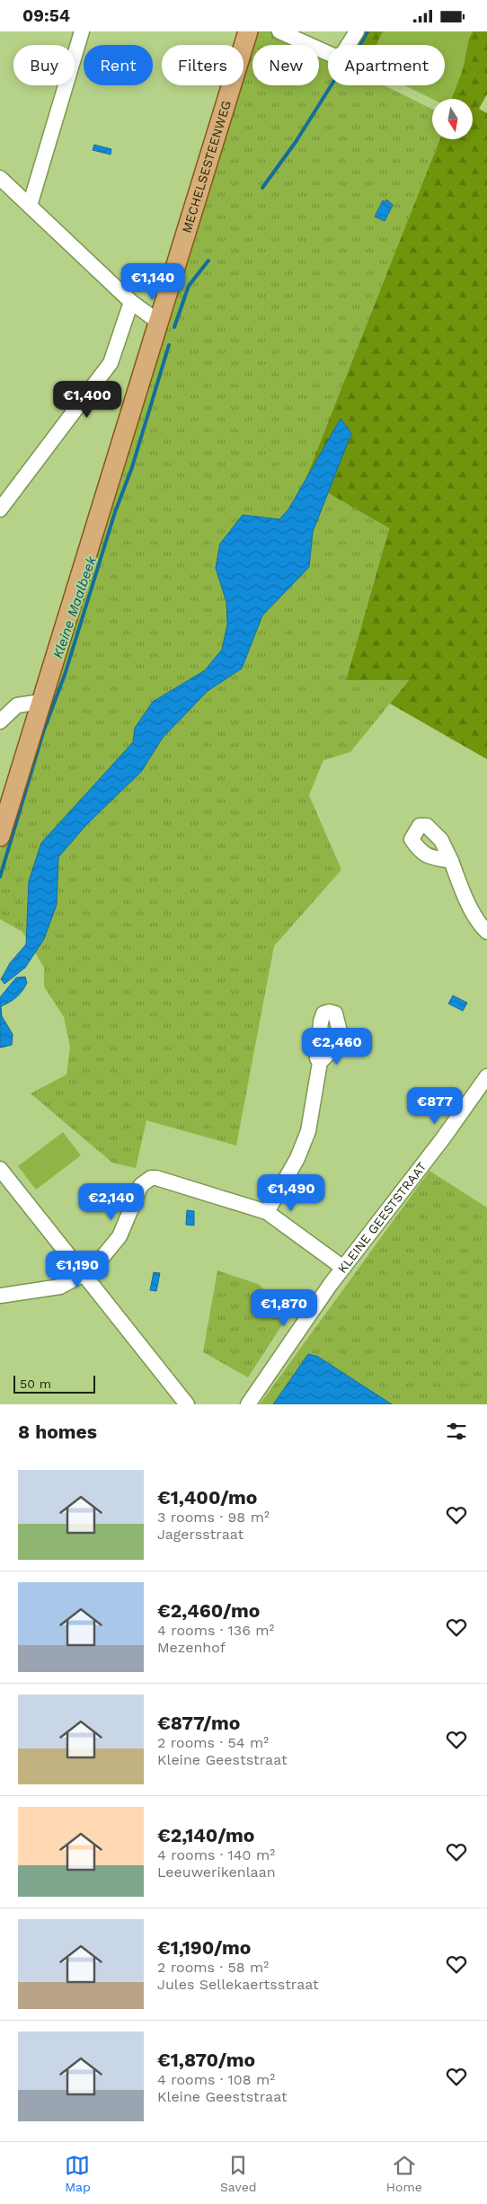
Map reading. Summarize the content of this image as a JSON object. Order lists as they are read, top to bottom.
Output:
{
  "streets": {
    "main road": ["MECHELSESTEENWEG"],
    "street": ["KLEINE GEESTSTRAAT"]
  },
  "water": ["Kleine Maalbeek"],
  "scale_bar": "50 m",
  "north": "bottom",
  "page": {
    "status": "09:54",
    "chip": [
      "Buy",
      "Rent",
      "Filters",
      "New",
      "Apartment"
    ],
    "price": [
      "€1,140",
      "€1,400",
      "€2,460",
      "€877",
      "€1,490",
      "€2,140",
      "€1,190",
      "€1,870"
    ],
    "scale": "50 m",
    "heading": "8 homes",
    "list": [
      {
        "name": "€1,400/mo",
        "note": "3 rooms · 98 m² · Jagersstraat"
      },
      {
        "name": "€2,460/mo",
        "note": "4 rooms · 136 m² · Mezenhof"
      },
      {
        "name": "€877/mo",
        "note": "2 rooms · 54 m² · Kleine Geeststraat"
      },
      {
        "name": "€2,140/mo",
        "note": "4 rooms · 140 m² · Leeuwerikenlaan"
      },
      {
        "name": "€1,190/mo",
        "note": "2 rooms · 58 m² · Jules Sellekaertsstraat"
      },
      {
        "name": "€1,870/mo",
        "note": "4 rooms · 108 m² · Kleine Geeststraat"
      }
    ],
    "tabs": ["Map", "Saved", "Home"]
  }
}
